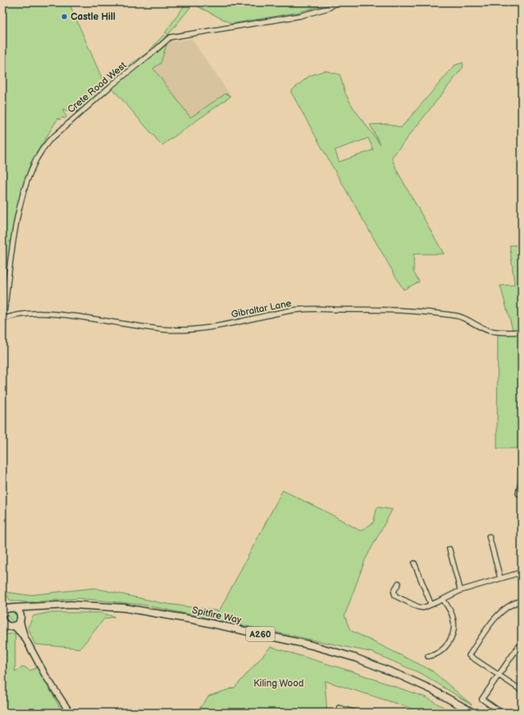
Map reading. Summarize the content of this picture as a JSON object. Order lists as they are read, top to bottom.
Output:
{
  "streets": {
    "main road": ["Spitfire Way", "A260"],
    "street": ["Crete Road West", "Gibraltar Lane"]
  },
  "crossings": [
    ["Crete Road West", "Gibraltar Lane"],
    ["Spitfire Way", "A260"]
  ],
  "parks": ["Kiling Wood"],
  "places": ["Castle Hill"]
}
